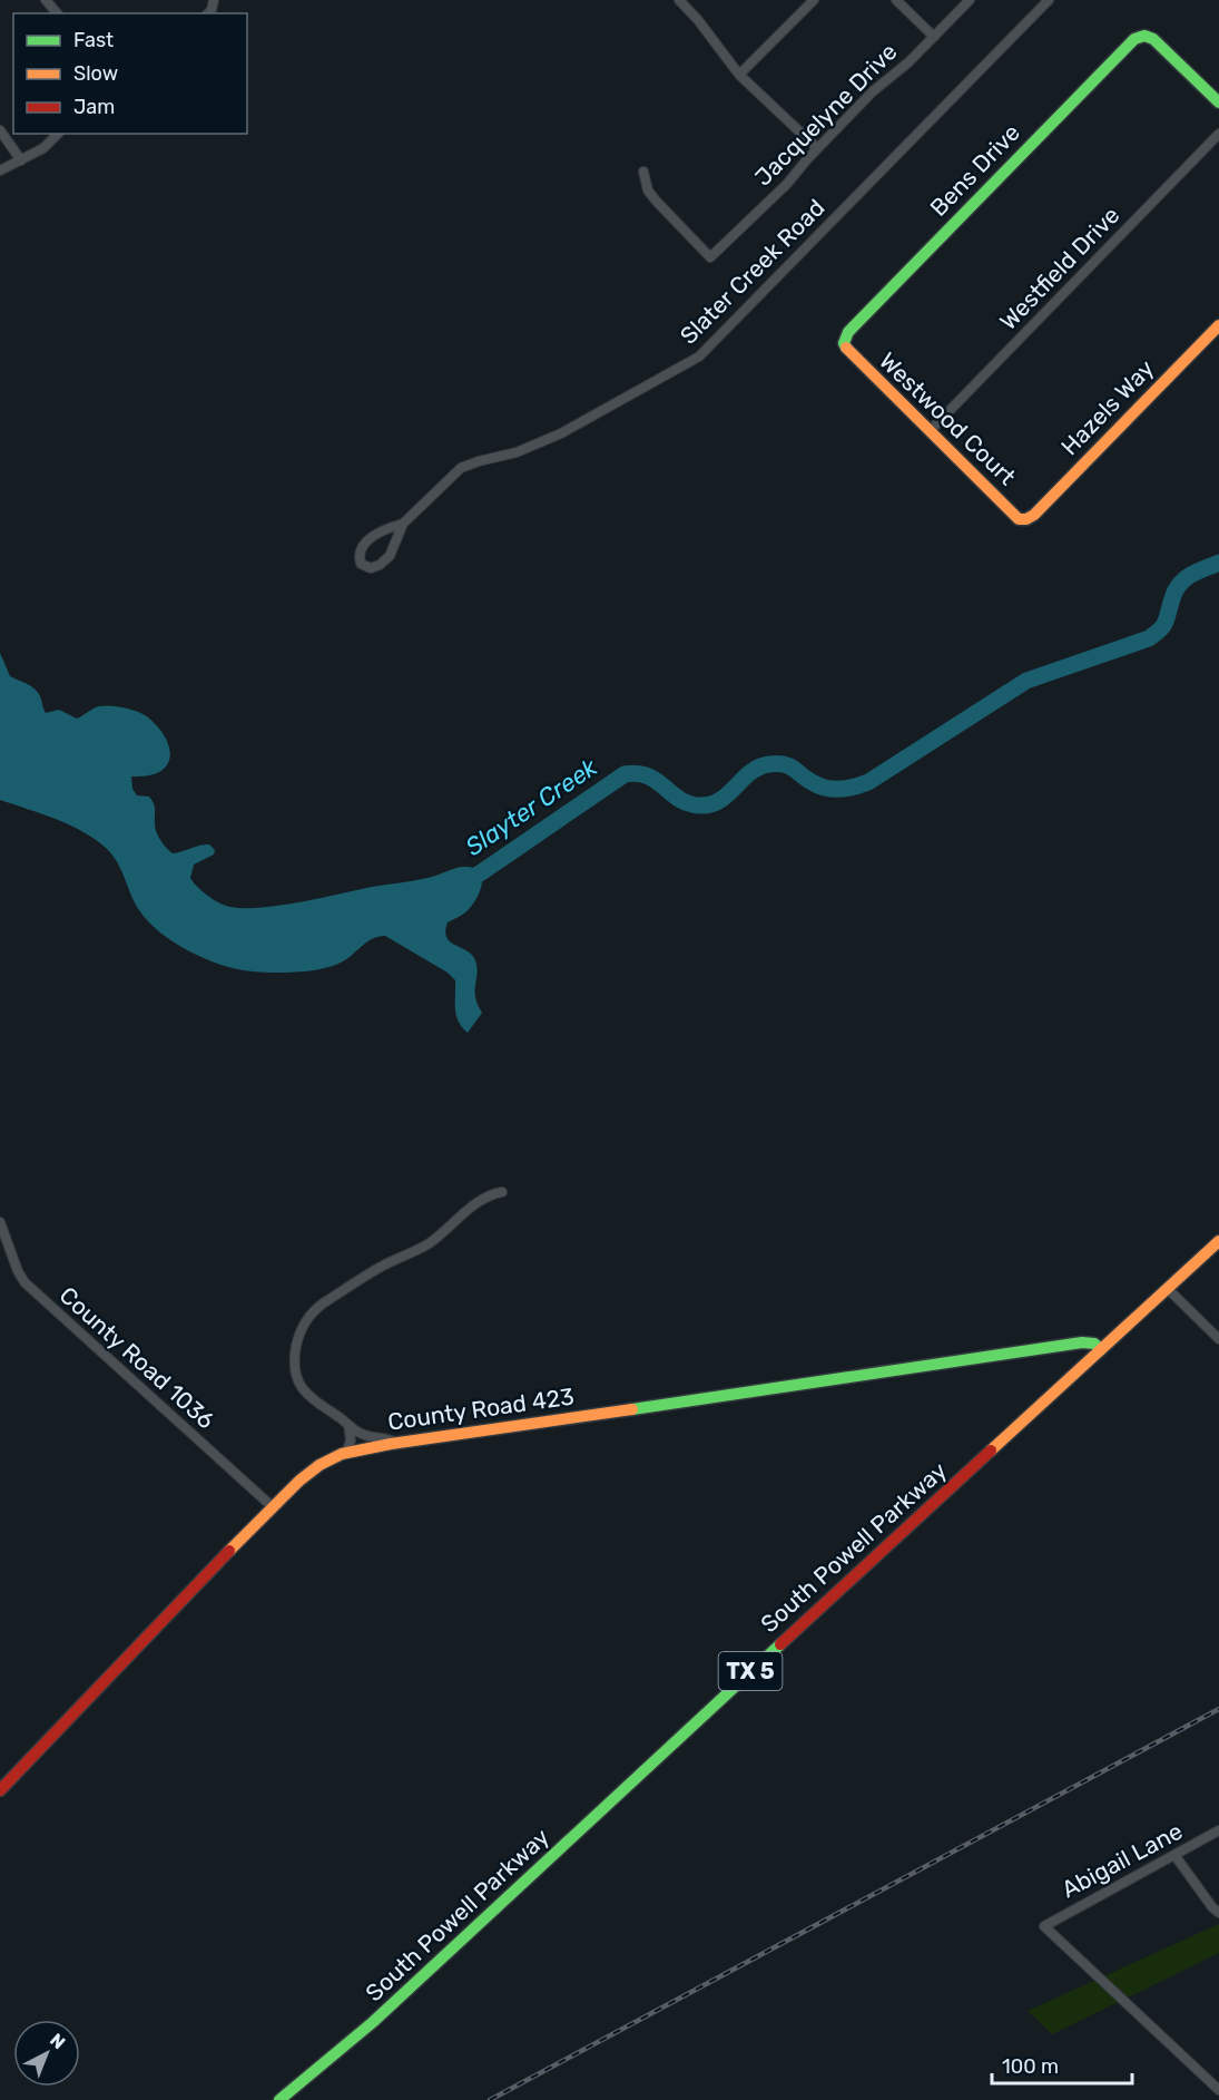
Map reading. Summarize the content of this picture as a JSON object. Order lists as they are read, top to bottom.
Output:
{
  "streets": {
    "street": [
      "Jacquelyne Drive",
      "Bens Drive",
      "Westfield Drive",
      "Slater Creek Road",
      "Hazels Way",
      "Westwood Court",
      "County Road 1036",
      "County Road 423",
      "South Powell Parkway",
      "TX 5",
      "Abigail Lane"
    ]
  },
  "crossings": [
    ["Bens Drive", "Westwood Court"],
    ["Westfield Drive", "Westwood Court"],
    ["Hazels Way", "Westwood Court"],
    ["County Road 1036", "County Road 423"],
    ["County Road 423", "South Powell Parkway"]
  ],
  "water": ["Slayter Creek"],
  "legend": ["Fast", "Slow", "Jam"],
  "scale_bar": "100 m",
  "north": "top right"
}
